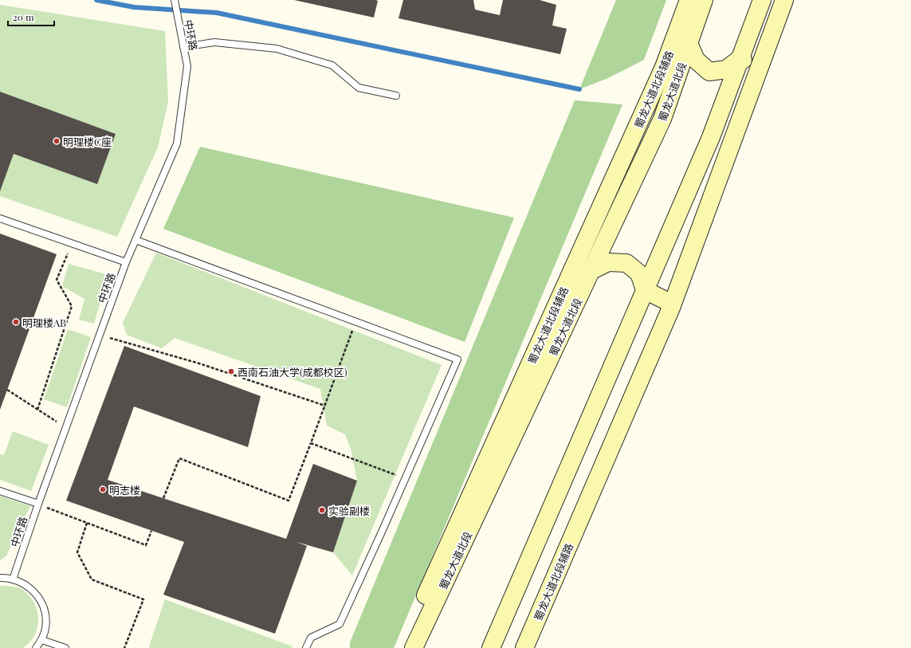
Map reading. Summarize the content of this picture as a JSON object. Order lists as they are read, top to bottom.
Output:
{
  "streets": {
    "main road": ["蜀龙大道北段辅路", "蜀龙大道北段"],
    "lane": ["中环路"]
  },
  "crossings": [
    ["蜀龙大道北段辅路", "蜀龙大道北段"]
  ],
  "places": [
    "明理楼C座",
    "明理楼AB",
    "西南石油大学(成都校区)",
    "明志楼",
    "实验副楼"
  ],
  "scale_bar": "20 m"
}
